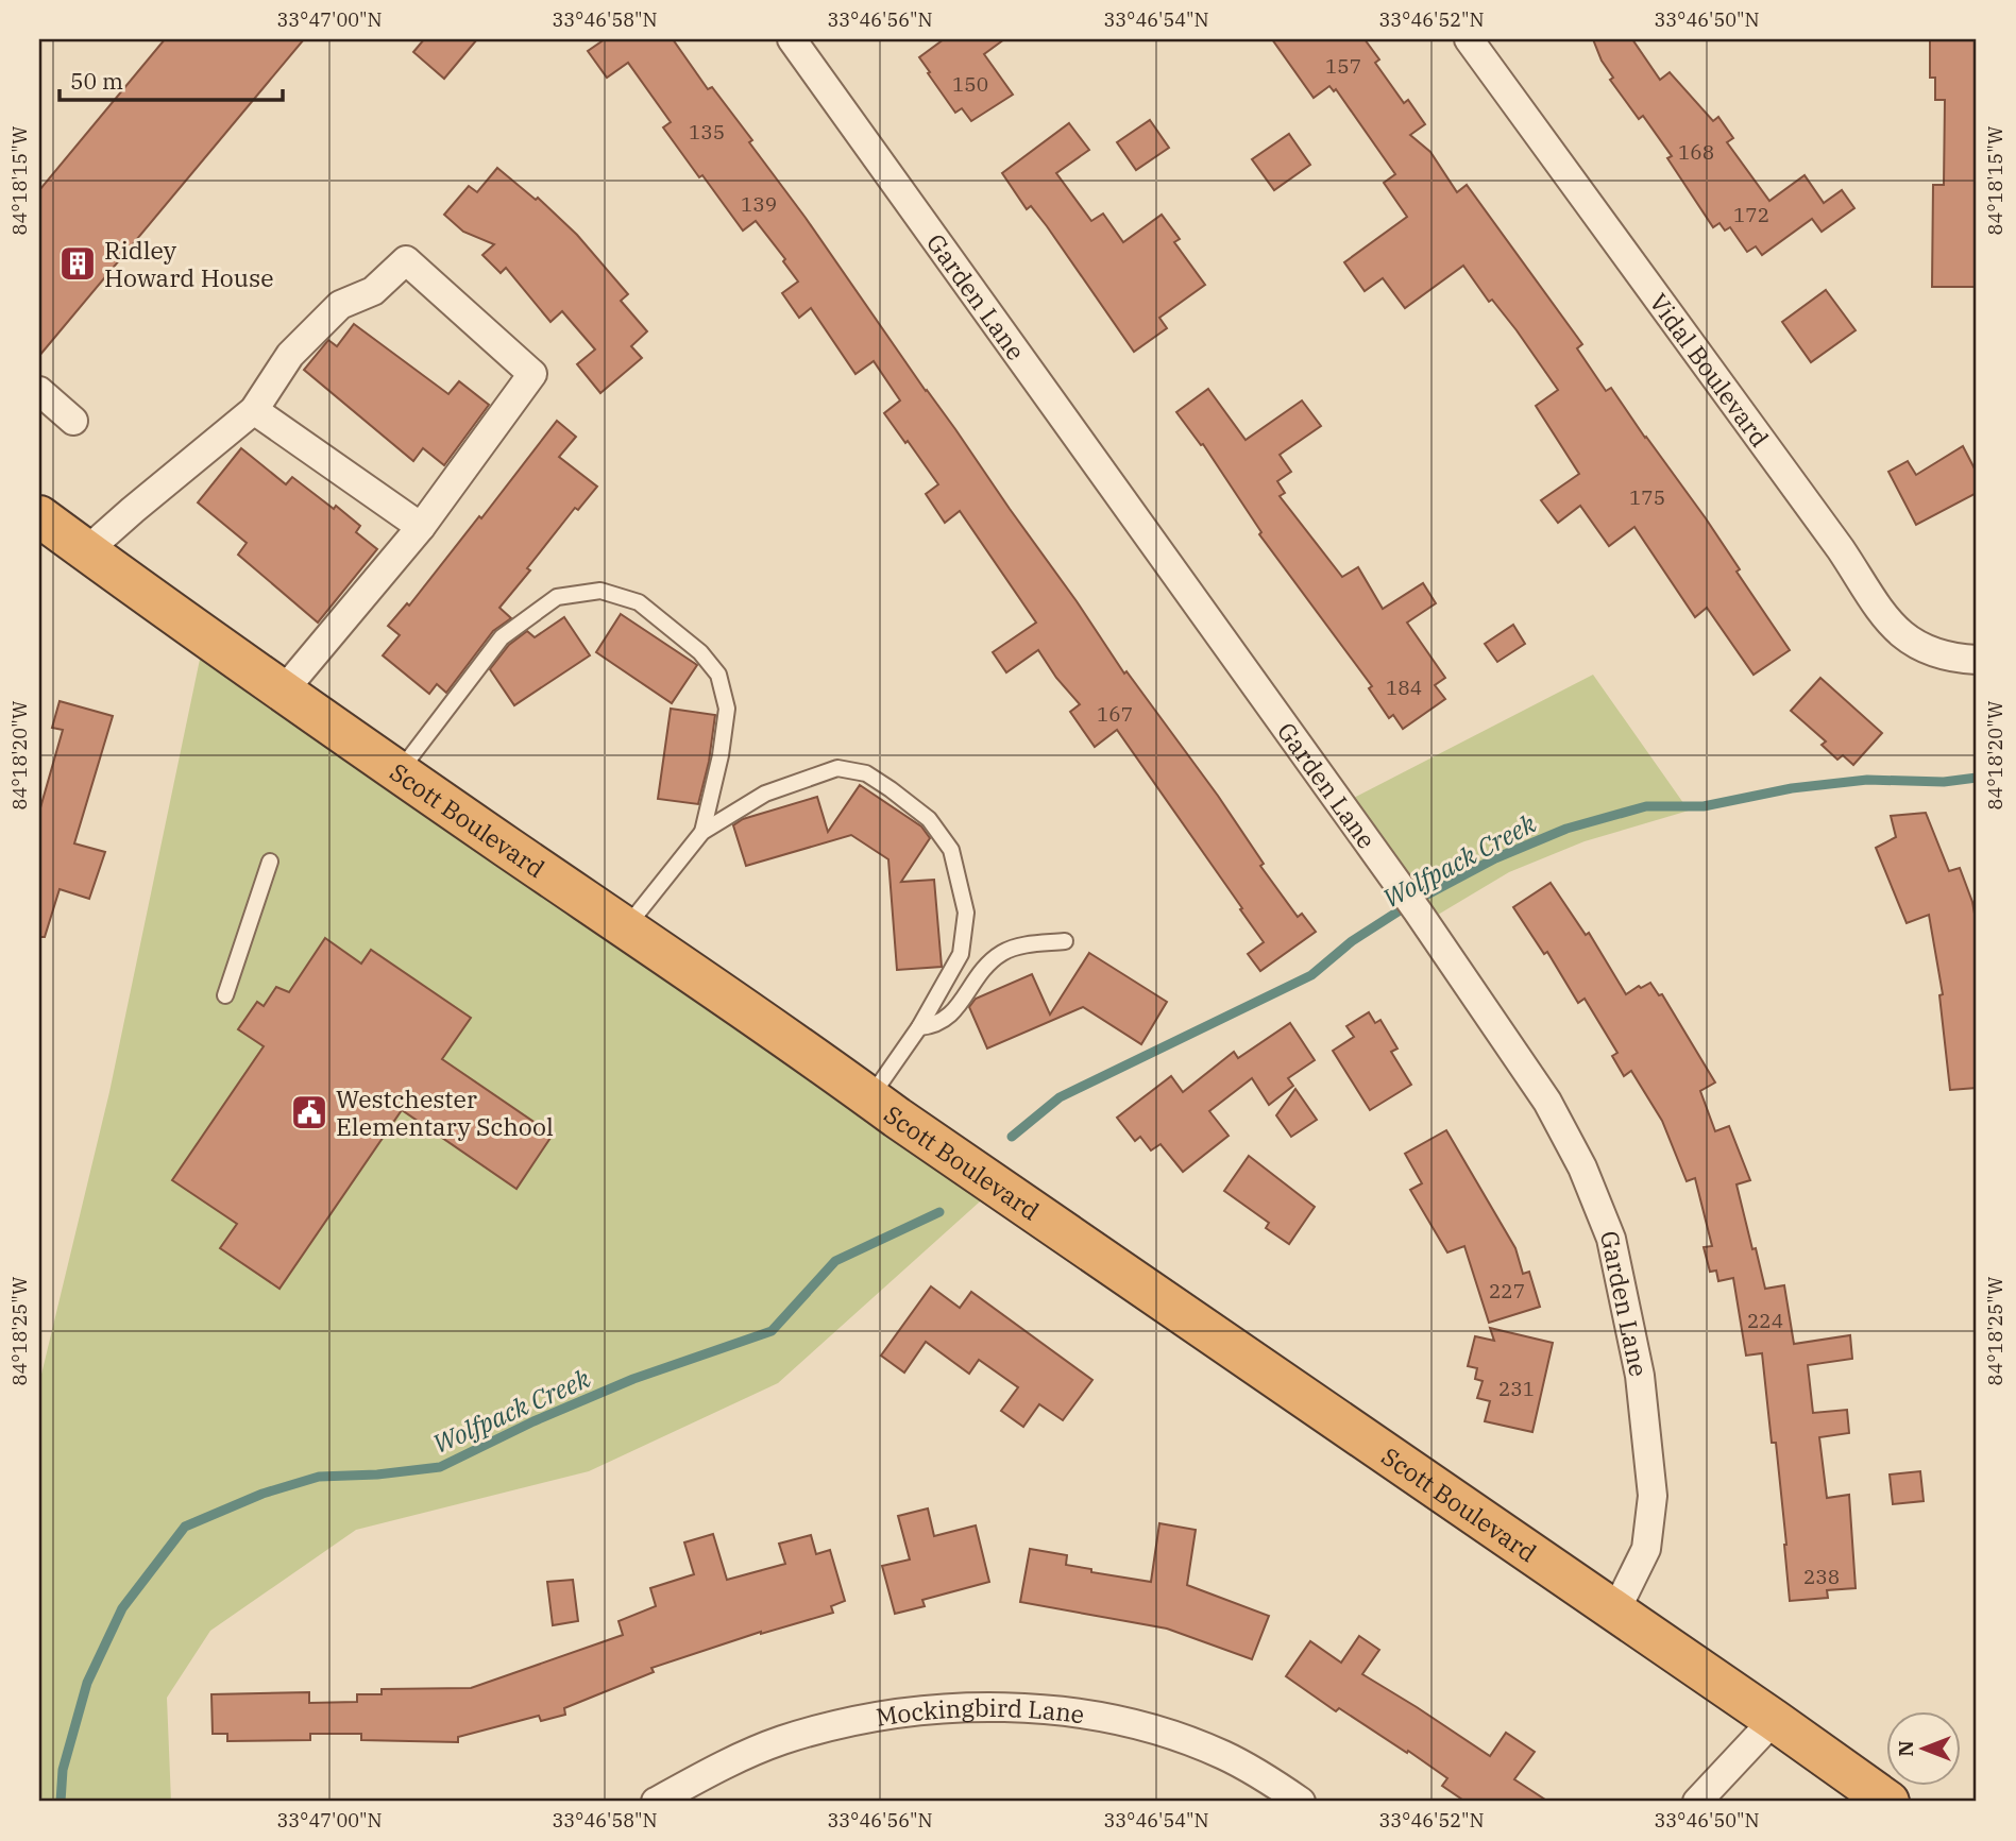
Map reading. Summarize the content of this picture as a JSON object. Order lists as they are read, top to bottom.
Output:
{
  "streets": {
    "highway": ["Scott Boulevard"],
    "street": ["Garden Lane", "Vidal Boulevard", "Mockingbird Lane"]
  },
  "crossings": [
    ["Garden Lane", "Scott Boulevard"]
  ],
  "water": ["Wolfpack Creek"],
  "places": {
    "building": ["Ridley Howard House"],
    "public building": ["Westchester Elementary School"]
  },
  "house_numbers": [
    "157",
    "150",
    "135",
    "168",
    "139",
    "172",
    "175",
    "184",
    "167",
    "227",
    "224",
    "231",
    "238"
  ],
  "scale_bar": "50 m",
  "north": "left",
  "coordinates": [
    "33°47'00\"N",
    "33°46'58\"N",
    "33°46'56\"N",
    "33°46'54\"N",
    "33°46'52\"N",
    "33°46'50\"N",
    "84°18'15\"W",
    "84°18'20\"W",
    "84°18'25\"W"
  ]
}
